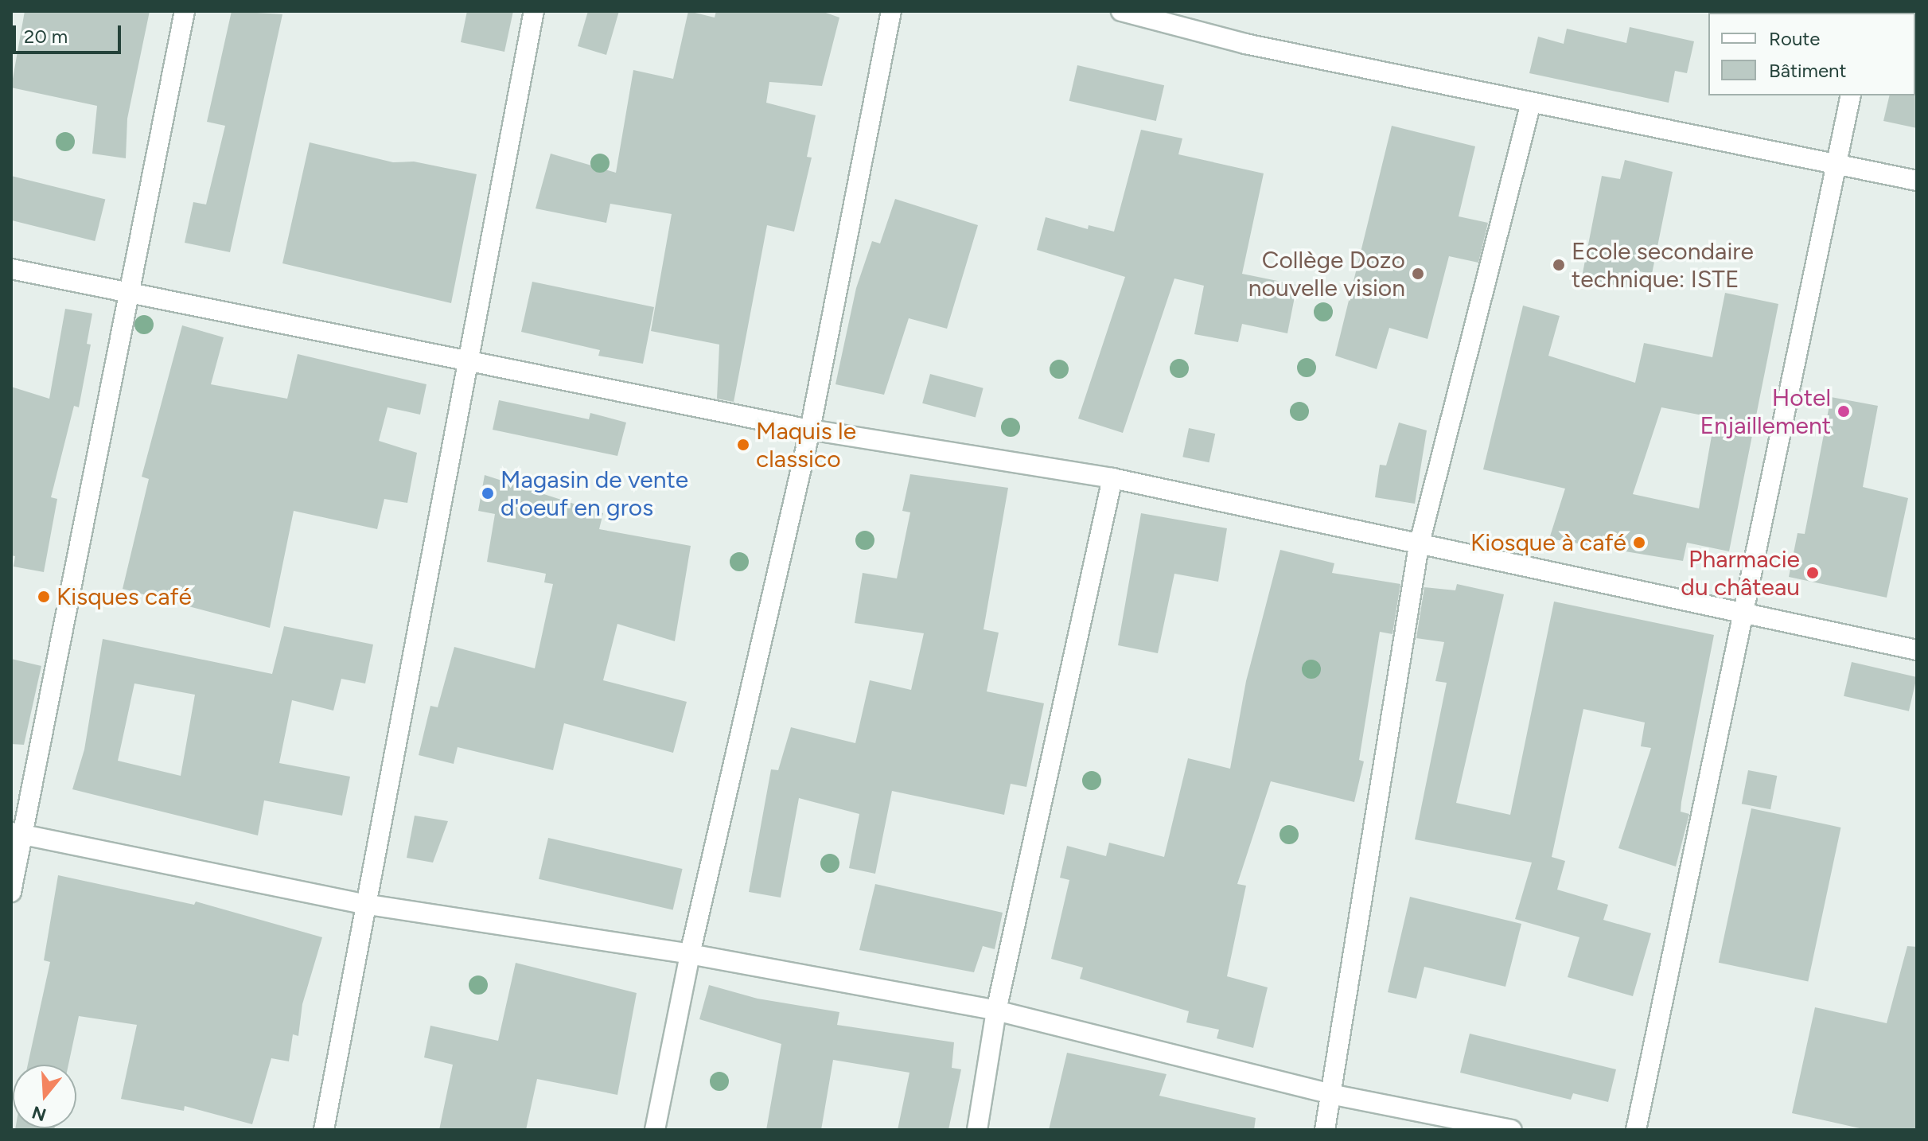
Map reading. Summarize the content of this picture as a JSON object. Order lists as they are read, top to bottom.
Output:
{
  "places": [
    "Ecole secondaire technique: ISTE",
    "Collège Dozo nouvelle vision",
    "Hotel Enjaillement",
    "Maquis le classico",
    "Magasin de vente d'oeuf en gros",
    "Kiosque à café",
    "Pharmacie du château",
    "Kisques café"
  ],
  "legend": ["Route", "Bâtiment"],
  "scale_bar": "20 m",
  "north": "bottom"
}
